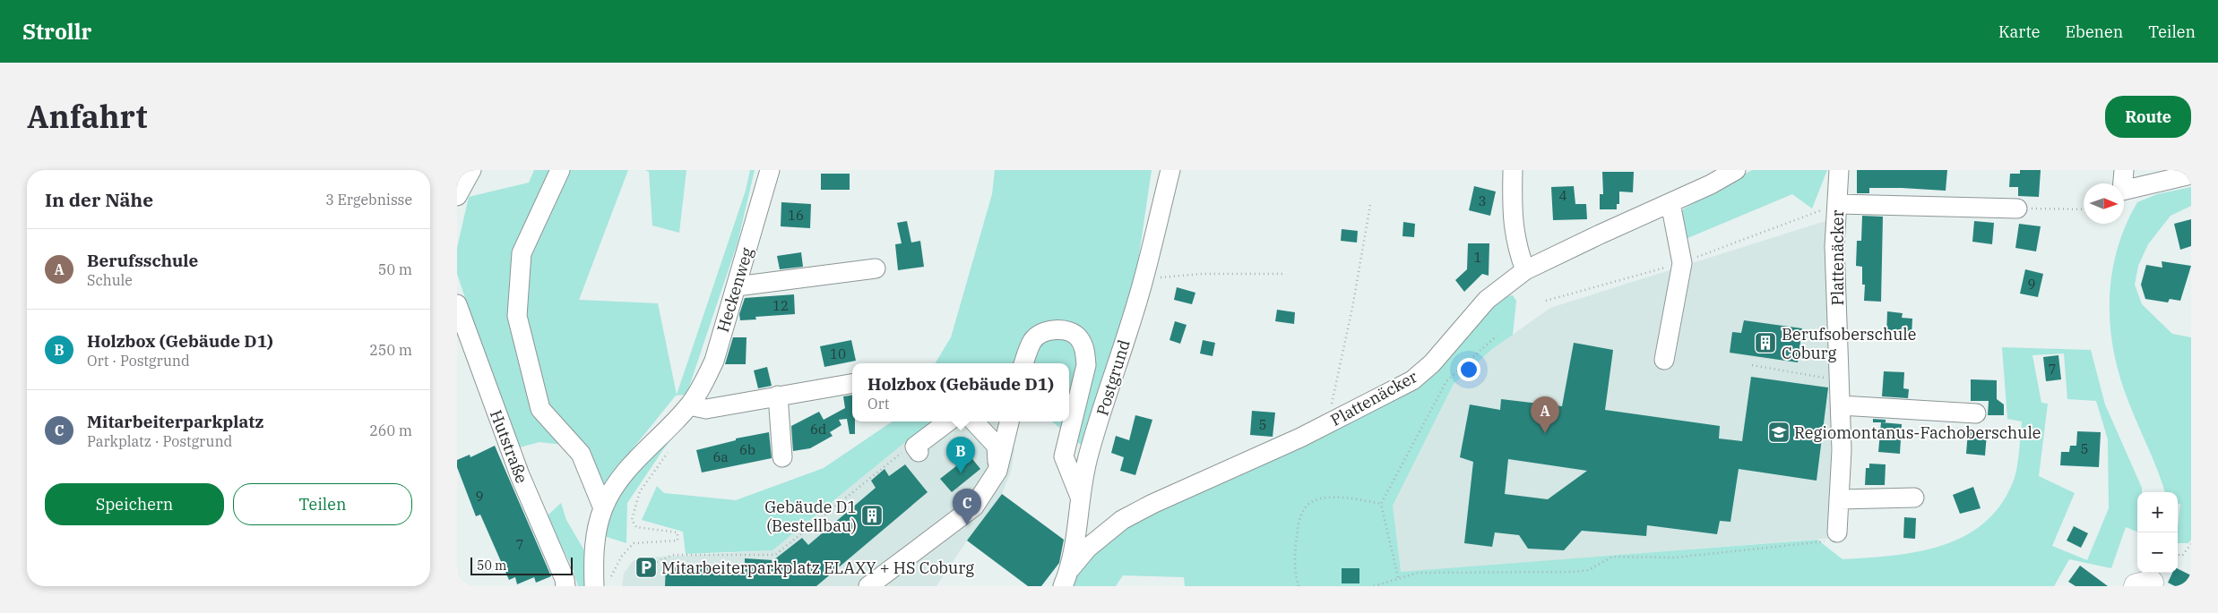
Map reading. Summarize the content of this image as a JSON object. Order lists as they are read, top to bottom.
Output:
{
  "streets": {
    "street": [
      "Plattenäcker",
      "Heckenweg",
      "Postgrund",
      "Hutstraße"
    ]
  },
  "crossings": [
    ["Plattenäcker", "Postgrund"]
  ],
  "places": {
    "building": ["Berufsoberschule Coburg", "Gebäude D1 (Bestellbau)"],
    "school or university": ["Regiomontanus-Fachoberschule"],
    "parking": ["Mitarbeiterparkplatz ELAXY + HS Coburg"]
  },
  "house_numbers": [
    "4",
    "3",
    "16",
    "1",
    "9",
    "12",
    "10",
    "7",
    "5",
    "6d",
    "5",
    "6b",
    "6a",
    "9",
    "7"
  ],
  "scale_bar": "50 m",
  "north": "right",
  "page": {
    "header": "Strollr",
    "nav": ["Karte", "Ebenen", "Teilen"],
    "title": "Anfahrt",
    "buttons": [
      "Route",
      ["Speichern", "Teilen"]
    ],
    "heading": ["In der Nähe", "3 Ergebnisse"],
    "list": [
      {
        "mark": "A",
        "name": "Berufsschule",
        "note": "Schule",
        "value": "50 m"
      },
      {
        "mark": "B",
        "name": "Holzbox (Gebäude D1)",
        "note": "Ort · Postgrund",
        "value": "250 m"
      },
      {
        "mark": "C",
        "name": "Mitarbeiterparkplatz",
        "note": "Parkplatz · Postgrund",
        "value": "260 m"
      }
    ],
    "popup": ["Holzbox (Gebäude D1)", "Ort"],
    "pins": ["A", "B", "C"],
    "map_buttons": ["+", "−"],
    "scale": "50 m"
  }
}
